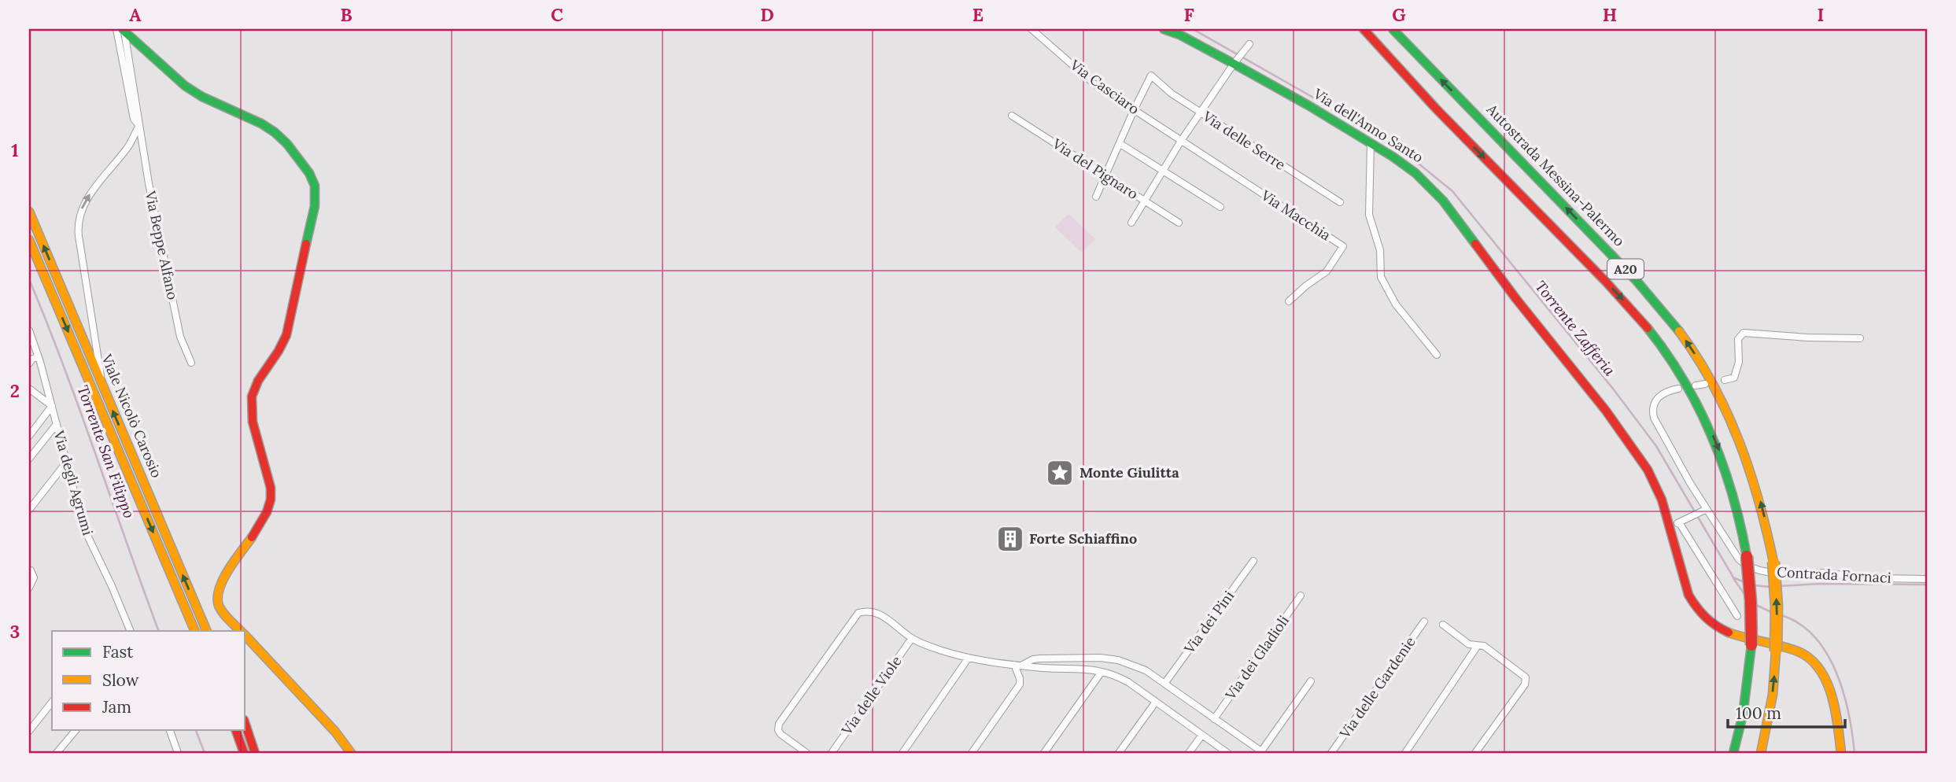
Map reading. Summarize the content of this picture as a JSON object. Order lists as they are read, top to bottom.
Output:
{
  "streets": {
    "main road": [
      "Via dell'Anno Santo",
      "Autostrada Messina-Palermo",
      "A20",
      "Viale Nicolò Carosio"
    ],
    "street": [
      "Via Casciaro",
      "Via delle Serre",
      "Via del Pignaro",
      "Via Macchia",
      "Via Beppe Alfano",
      "Via degli Agrumi",
      "Contrada Fornaci",
      "Via dei Pini",
      "Via dei Gladioli",
      "Via delle Gardenie",
      "Via delle Viole"
    ]
  },
  "crossings": [
    ["Via Casciaro", "Via delle Serre"],
    ["Via Casciaro", "Via Macchia"]
  ],
  "water": ["Torrente Zafferia", "Torrente San Filippo"],
  "places": {
    "place": ["Monte Giulitta"],
    "building": ["Forte Schiaffino"]
  },
  "legend": ["Fast", "Slow", "Jam"],
  "scale_bar": "100 m",
  "grid": {
    "columns": [
      "A",
      "B",
      "C",
      "D",
      "E",
      "F",
      "G",
      "H",
      "I"
    ],
    "rows": ["1", "2", "3"]
  }
}
